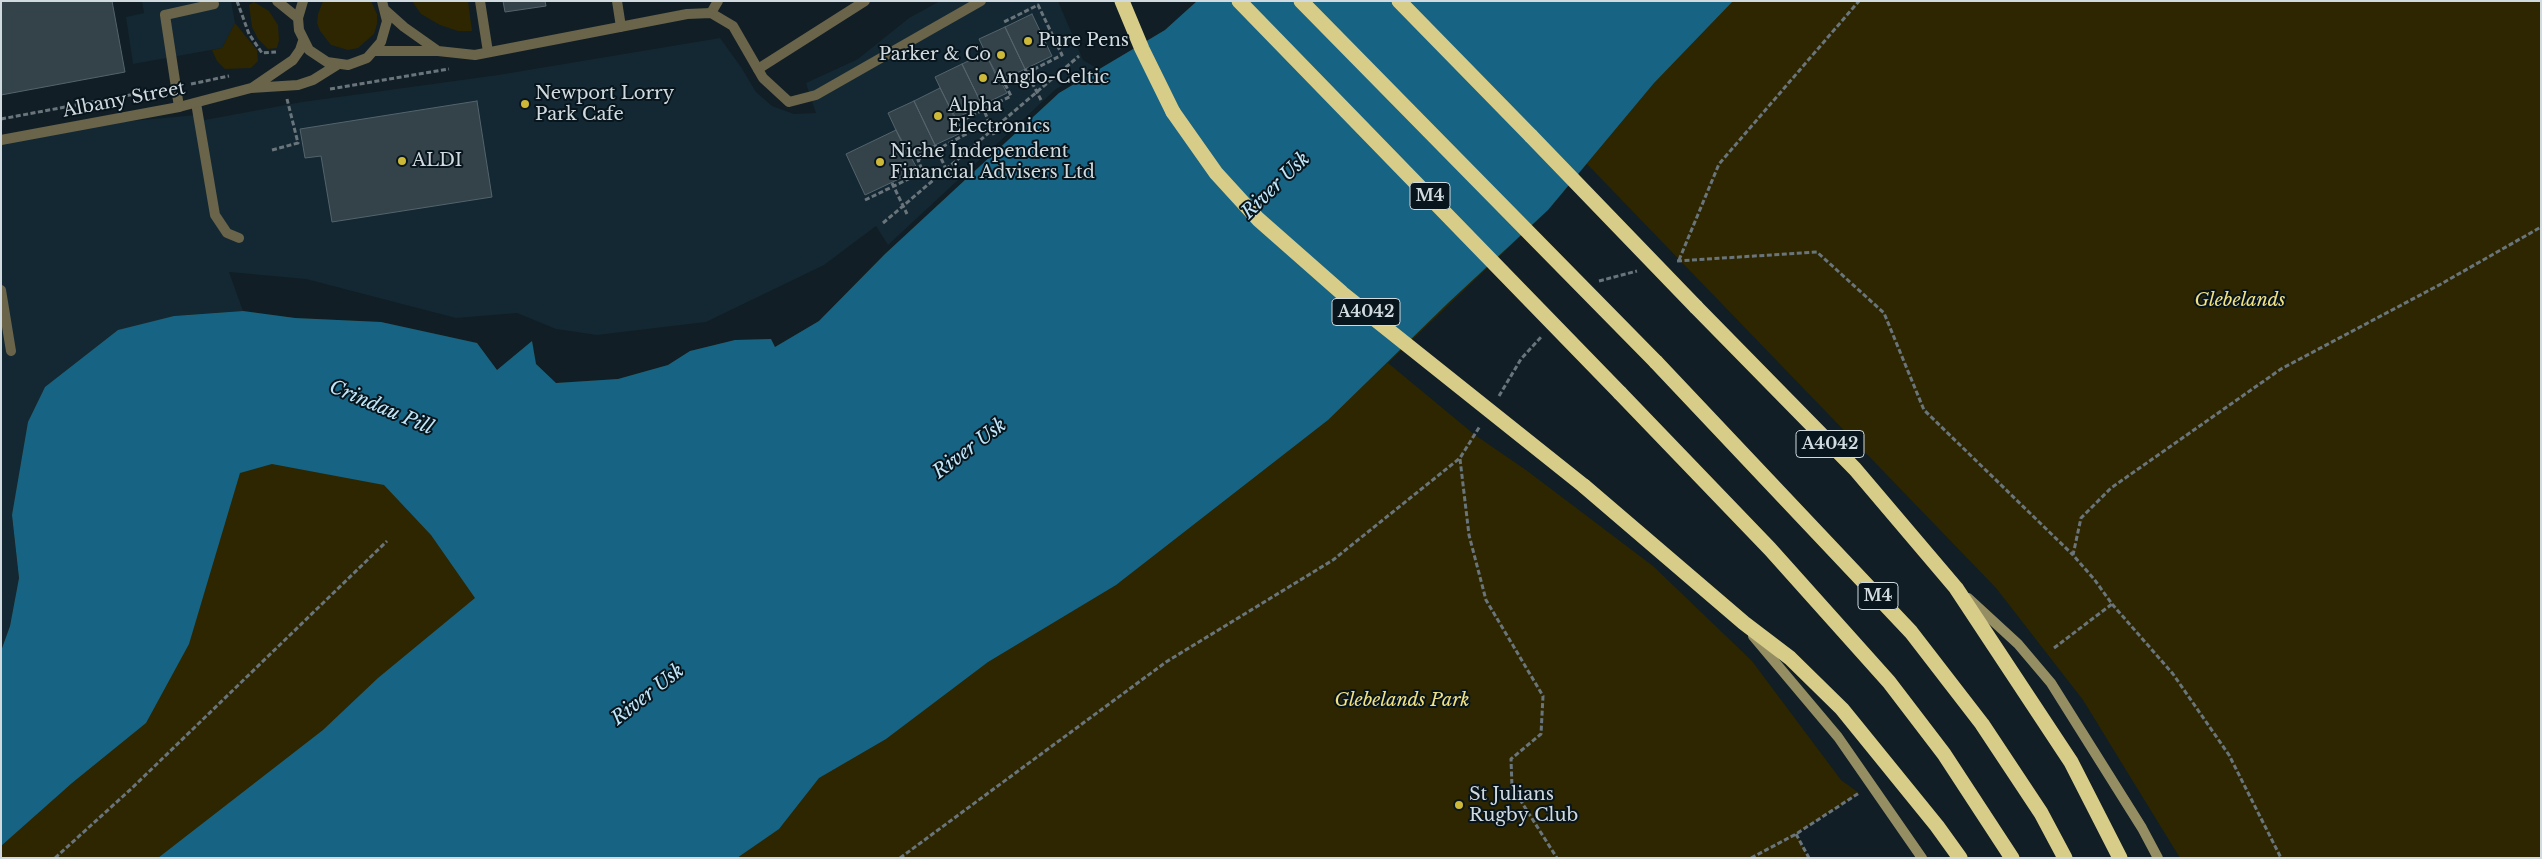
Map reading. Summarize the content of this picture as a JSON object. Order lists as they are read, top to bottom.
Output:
{
  "streets": {
    "highway": ["M4", "A4042"],
    "street": ["Albany Street"]
  },
  "water": ["River Usk", "Crindau Pill"],
  "parks": ["Glebelands", "Glebelands Park"],
  "places": [
    "Pure Pens",
    "Parker & Co",
    "Anglo-Celtic",
    "Newport Lorry Park Cafe",
    "Alpha Electronics",
    "ALDI",
    "Niche Independent Financial Advisers Ltd",
    "St Julians Rugby Club"
  ]
}
